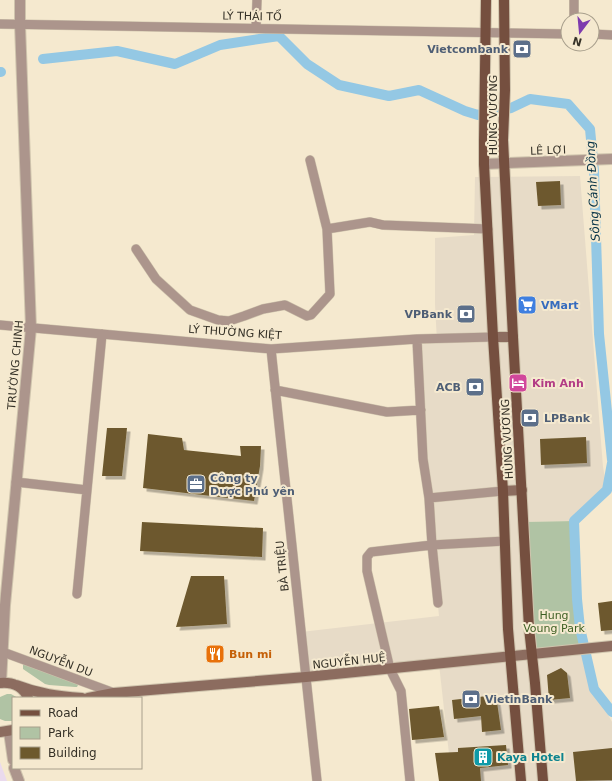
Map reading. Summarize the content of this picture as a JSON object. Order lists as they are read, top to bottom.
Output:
{
  "streets": {
    "main road": ["HÙNG VƯƠNG", "NGUYỄN HUỆ"],
    "street": [
      "LÝ THÁI TỔ",
      "LÊ LỢI",
      "LÝ THƯỜNG KIỆT",
      "TRƯỜNG CHINH",
      "BÀ TRIỆU",
      "NGUYỄN DU"
    ]
  },
  "crossings": [
    ["LÝ THÁI TỔ", "HÙNG VƯƠNG"],
    ["LÝ THÁI TỔ", "TRƯỜNG CHINH"],
    ["HÙNG VƯƠNG", "LÊ LỢI"],
    ["HÙNG VƯƠNG", "LÝ THƯỜNG KIỆT"],
    ["HÙNG VƯƠNG", "NGUYỄN HUỆ"],
    ["LÝ THƯỜNG KIỆT", "TRƯỜNG CHINH"],
    ["LÝ THƯỜNG KIỆT", "BÀ TRIỆU"],
    ["TRƯỜNG CHINH", "NGUYỄN DU"],
    ["BÀ TRIỆU", "NGUYỄN HUỆ"],
    ["NGUYỄN DU", "NGUYỄN HUỆ"]
  ],
  "water": ["Sông Cánh Đồng"],
  "parks": ["Hung Voung Park"],
  "places": {
    "bank": [
      "Vietcombank",
      "VPBank",
      "ACB",
      "LPBank",
      "VietinBank"
    ],
    "supermarket": ["VMart"],
    "hotel": ["Kim Anh"],
    "office": ["Công ty Dược Phú yên"],
    "restaurant": ["Bun mi"],
    "building": ["Kaya Hotel"]
  },
  "legend": ["Road", "Park", "Building"],
  "north": "bottom"
}
